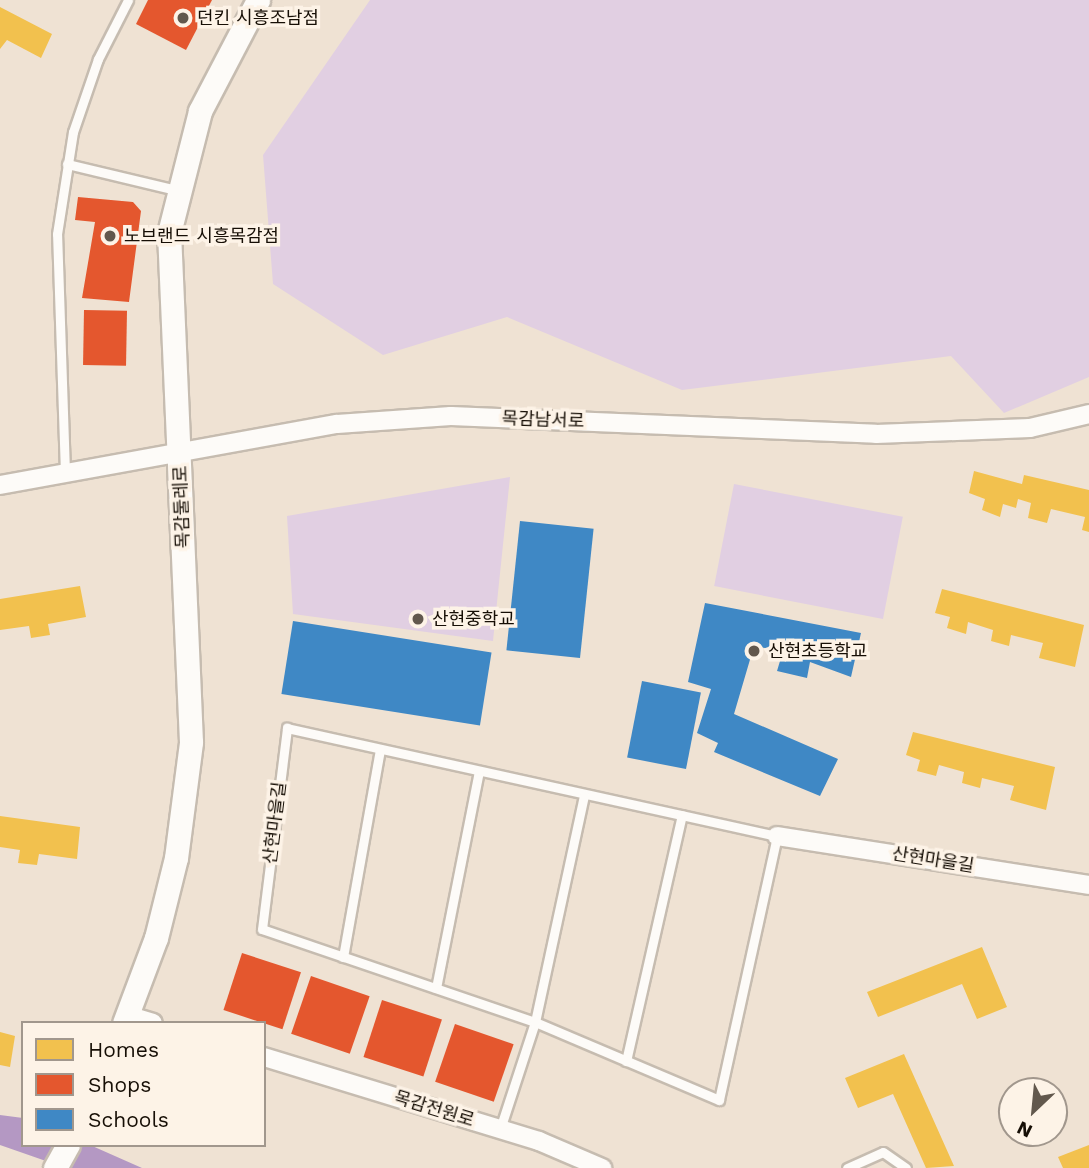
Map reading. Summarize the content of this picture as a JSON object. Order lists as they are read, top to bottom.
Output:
{
  "streets": {
    "street": [
      "목감남서로",
      "목감둘레로",
      "산현마을길",
      "목감전원로"
    ]
  },
  "crossings": [
    ["목감남서로", "목감둘레로"]
  ],
  "places": [
    "던킨 시흥조남점",
    "노브랜드 시흥목감점",
    "산현중학교",
    "산현초등학교"
  ],
  "legend": ["Homes", "Shops", "Schools"],
  "north": "bottom left"
}
